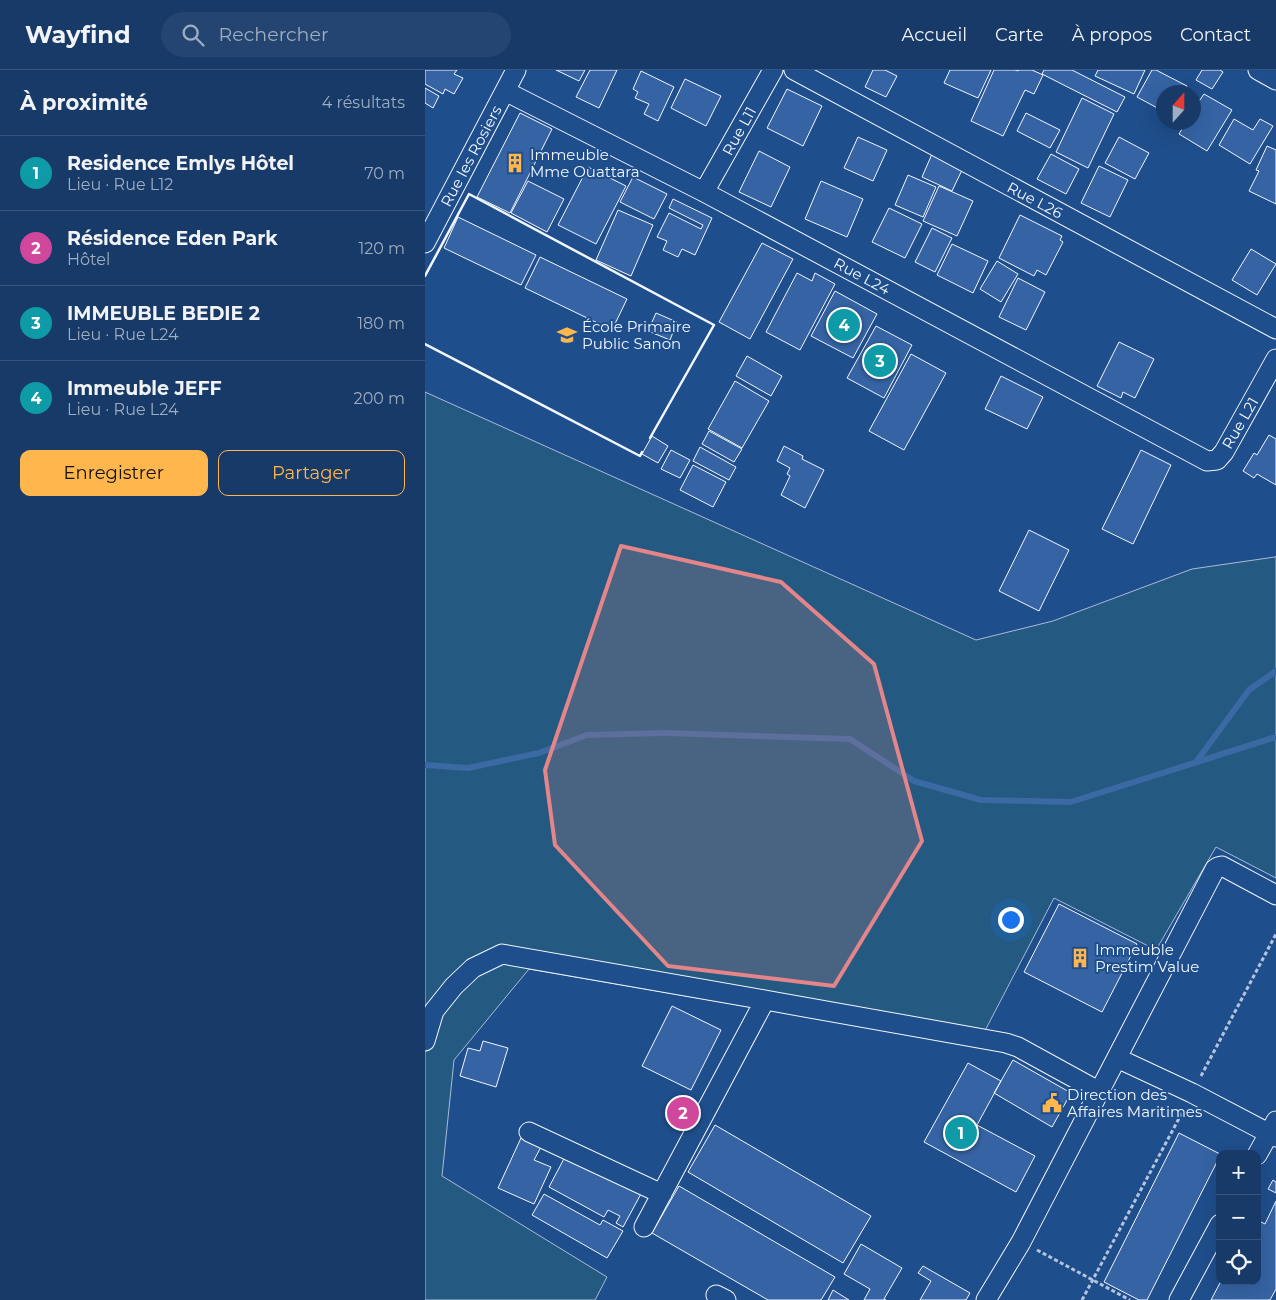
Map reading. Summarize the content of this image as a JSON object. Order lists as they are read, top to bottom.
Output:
{
  "streets": {
    "street": [
      "Rue L11",
      "Rue les Rosiers",
      "Rue L26",
      "Rue L24",
      "Rue L21"
    ]
  },
  "crossings": [
    ["Rue L11", "Rue L24"],
    ["Rue les Rosiers", "Rue L24"],
    ["Rue L24", "Rue L21"]
  ],
  "places": {
    "building": ["Immeuble Mme Ouattara", "Immeuble Prestim Value"],
    "school or university": ["École Primaire Public Sanon"],
    "public building": ["Direction des Affaires Maritimes"]
  },
  "north": "top",
  "page": {
    "header": "Wayfind",
    "search": "Rechercher",
    "nav": [
      "Accueil",
      "Carte",
      "À propos",
      "Contact"
    ],
    "heading": ["À proximité", "4 résultats"],
    "list": [
      {
        "mark": "1",
        "name": "Residence Emlys Hôtel",
        "note": "Lieu · Rue L12",
        "value": "70 m"
      },
      {
        "mark": "2",
        "name": "Résidence Eden Park",
        "note": "Hôtel",
        "value": "120 m"
      },
      {
        "mark": "3",
        "name": "IMMEUBLE BEDIE 2",
        "note": "Lieu · Rue L24",
        "value": "180 m"
      },
      {
        "mark": "4",
        "name": "Immeuble JEFF",
        "note": "Lieu · Rue L24",
        "value": "200 m"
      }
    ],
    "pins": [
      "4",
      "3",
      "2",
      "1"
    ],
    "buttons": ["Enregistrer", "Partager"],
    "map_buttons": ["+", "−"]
  }
}
